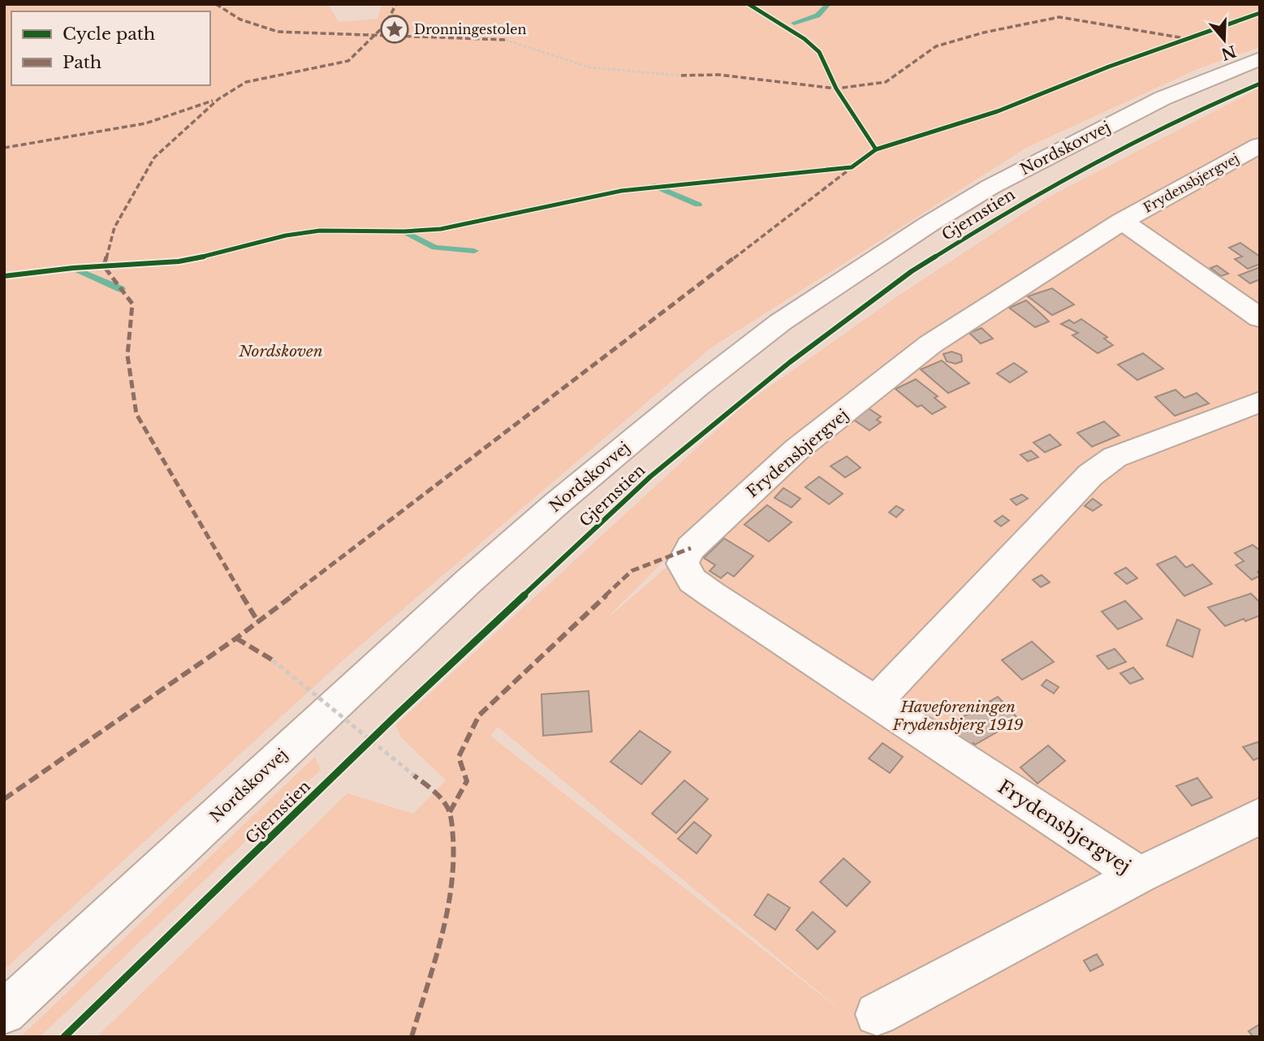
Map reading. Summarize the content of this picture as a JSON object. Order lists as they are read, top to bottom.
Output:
{
  "streets": {
    "street": ["Nordskovvej", "Frydensbjergvej"],
    "cycle path": ["Gjernstien"]
  },
  "parks": ["Nordskoven", "Haveforeningen Frydensbjerg 1919"],
  "places": {
    "place": ["Dronningestolen"]
  },
  "legend": ["Cycle path", "Path"],
  "north": "bottom"
}
